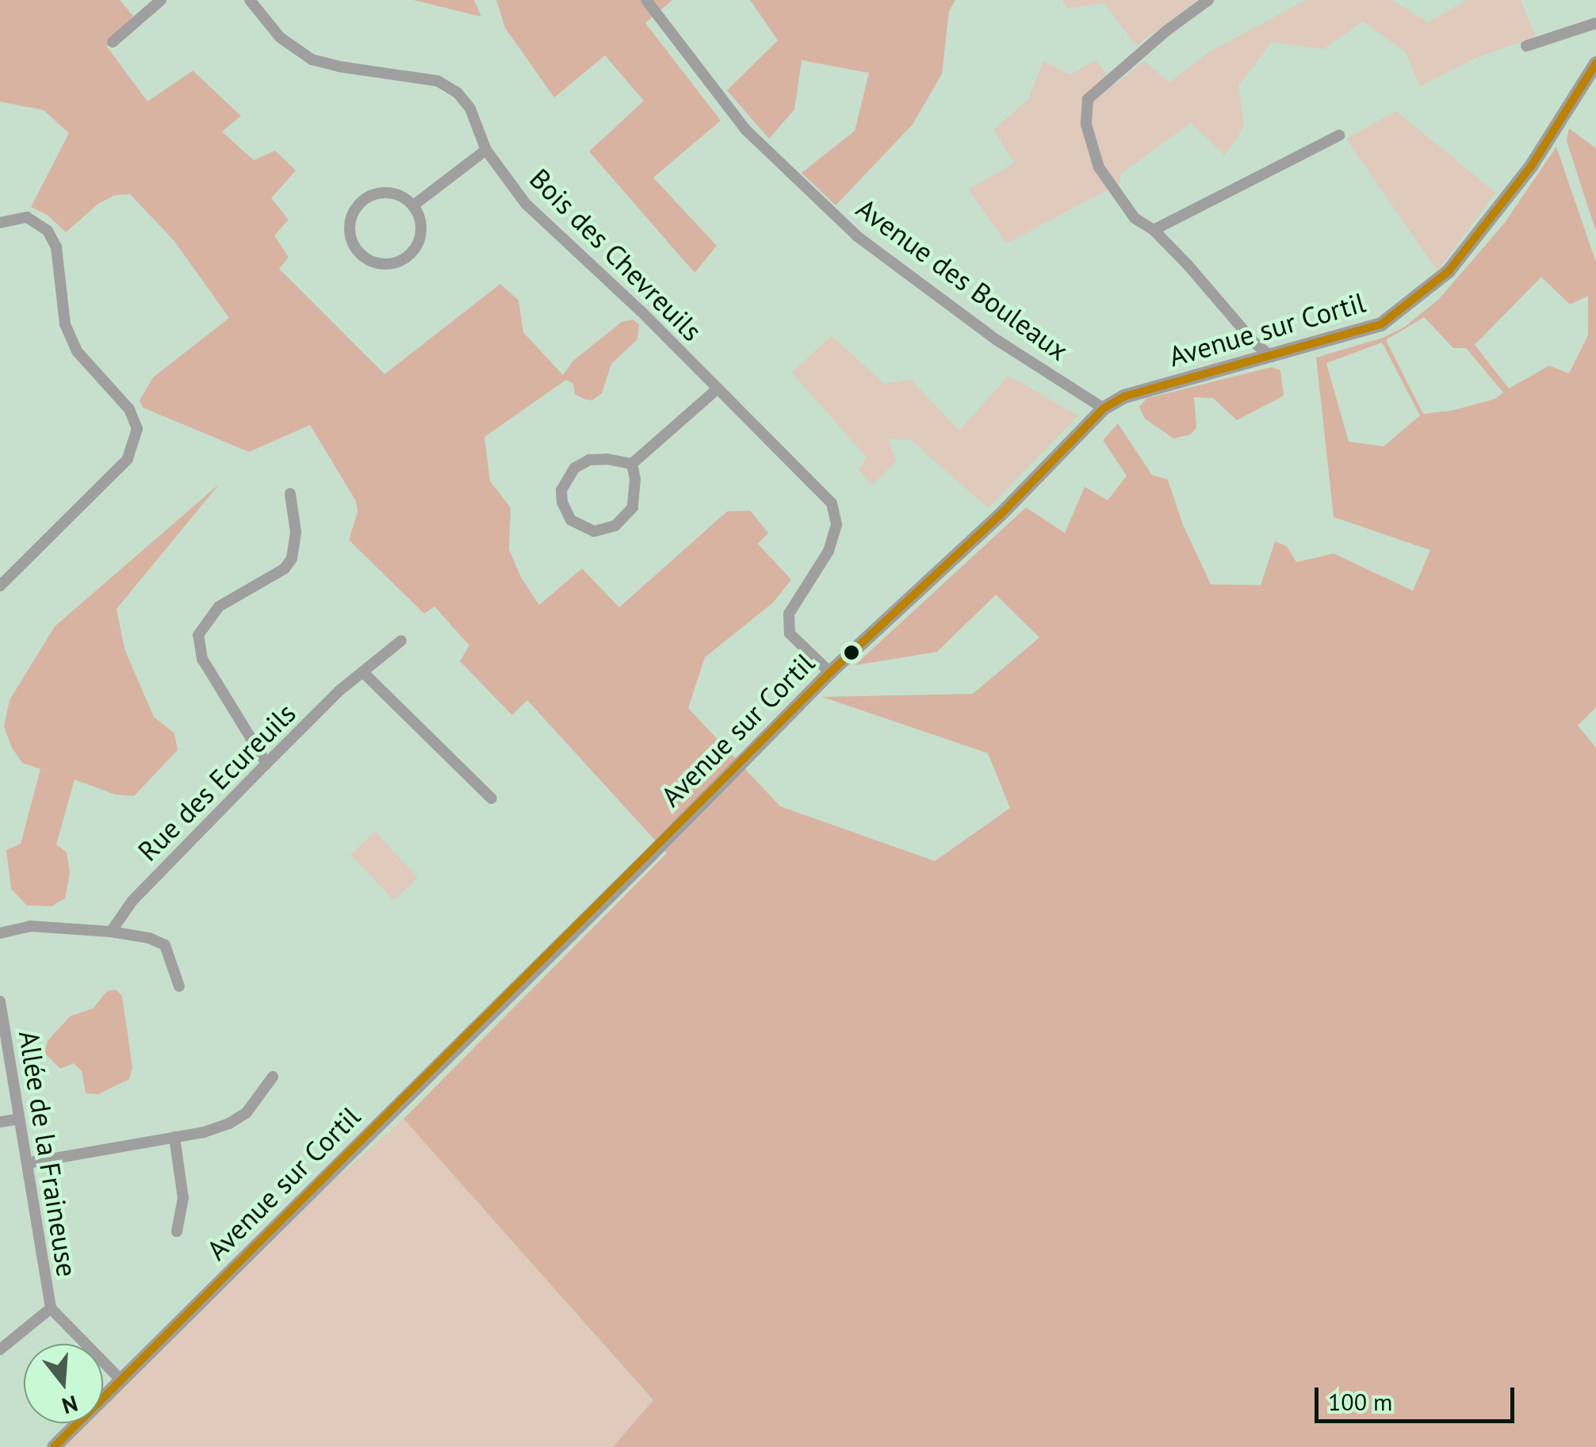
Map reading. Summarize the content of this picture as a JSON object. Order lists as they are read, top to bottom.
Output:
{
  "streets": {
    "main road": ["Avenue sur Cortil"],
    "street": [
      "Bois des Chevreuils",
      "Avenue des Bouleaux",
      "Rue des Ecureuils",
      "Allée de la Fraineuse"
    ]
  },
  "crossings": [
    ["Bois des Chevreuils", "Avenue sur Cortil"],
    ["Avenue des Bouleaux", "Avenue sur Cortil"],
    ["Avenue sur Cortil", "Allée de la Fraineuse"]
  ],
  "scale_bar": "100 m",
  "north": "bottom"
}
